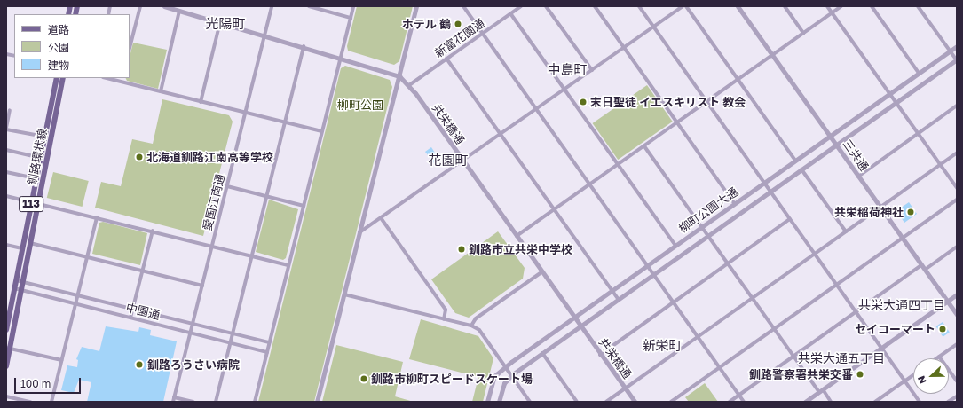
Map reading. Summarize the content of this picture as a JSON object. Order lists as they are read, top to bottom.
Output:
{
  "streets": {
    "main road": ["釧路環状線", "113"],
    "street": [
      "新富花園通",
      "共栄橋通",
      "三共通",
      "愛国江南通",
      "柳町公園大通",
      "中園通"
    ]
  },
  "crossings": [
    ["新富花園通", "共栄橋通"],
    ["共栄橋通", "愛国江南通"],
    ["共栄橋通", "柳町公園大通"],
    ["三共通", "柳町公園大通"],
    ["釧路環状線", "中園通"],
    ["愛国江南通", "中園通"]
  ],
  "districts": [
    "光陽町",
    "中島町",
    "花園町",
    "共栄大通四丁目",
    "新栄町",
    "共栄大通五丁目"
  ],
  "parks": ["柳町公園"],
  "places": [
    "ホテル 鶴",
    "末日聖徒 イエスキリスト 教会",
    "北海道釧路江南高等学校",
    "共栄稲荷神社",
    "釧路市立共栄中学校",
    "セイコーマート",
    "釧路ろうさい病院",
    "釧路警察署共栄交番",
    "釧路市柳町スピードスケート場"
  ],
  "legend": ["道路", "公園", "建物"],
  "scale_bar": "100 m",
  "north": "left"
}
